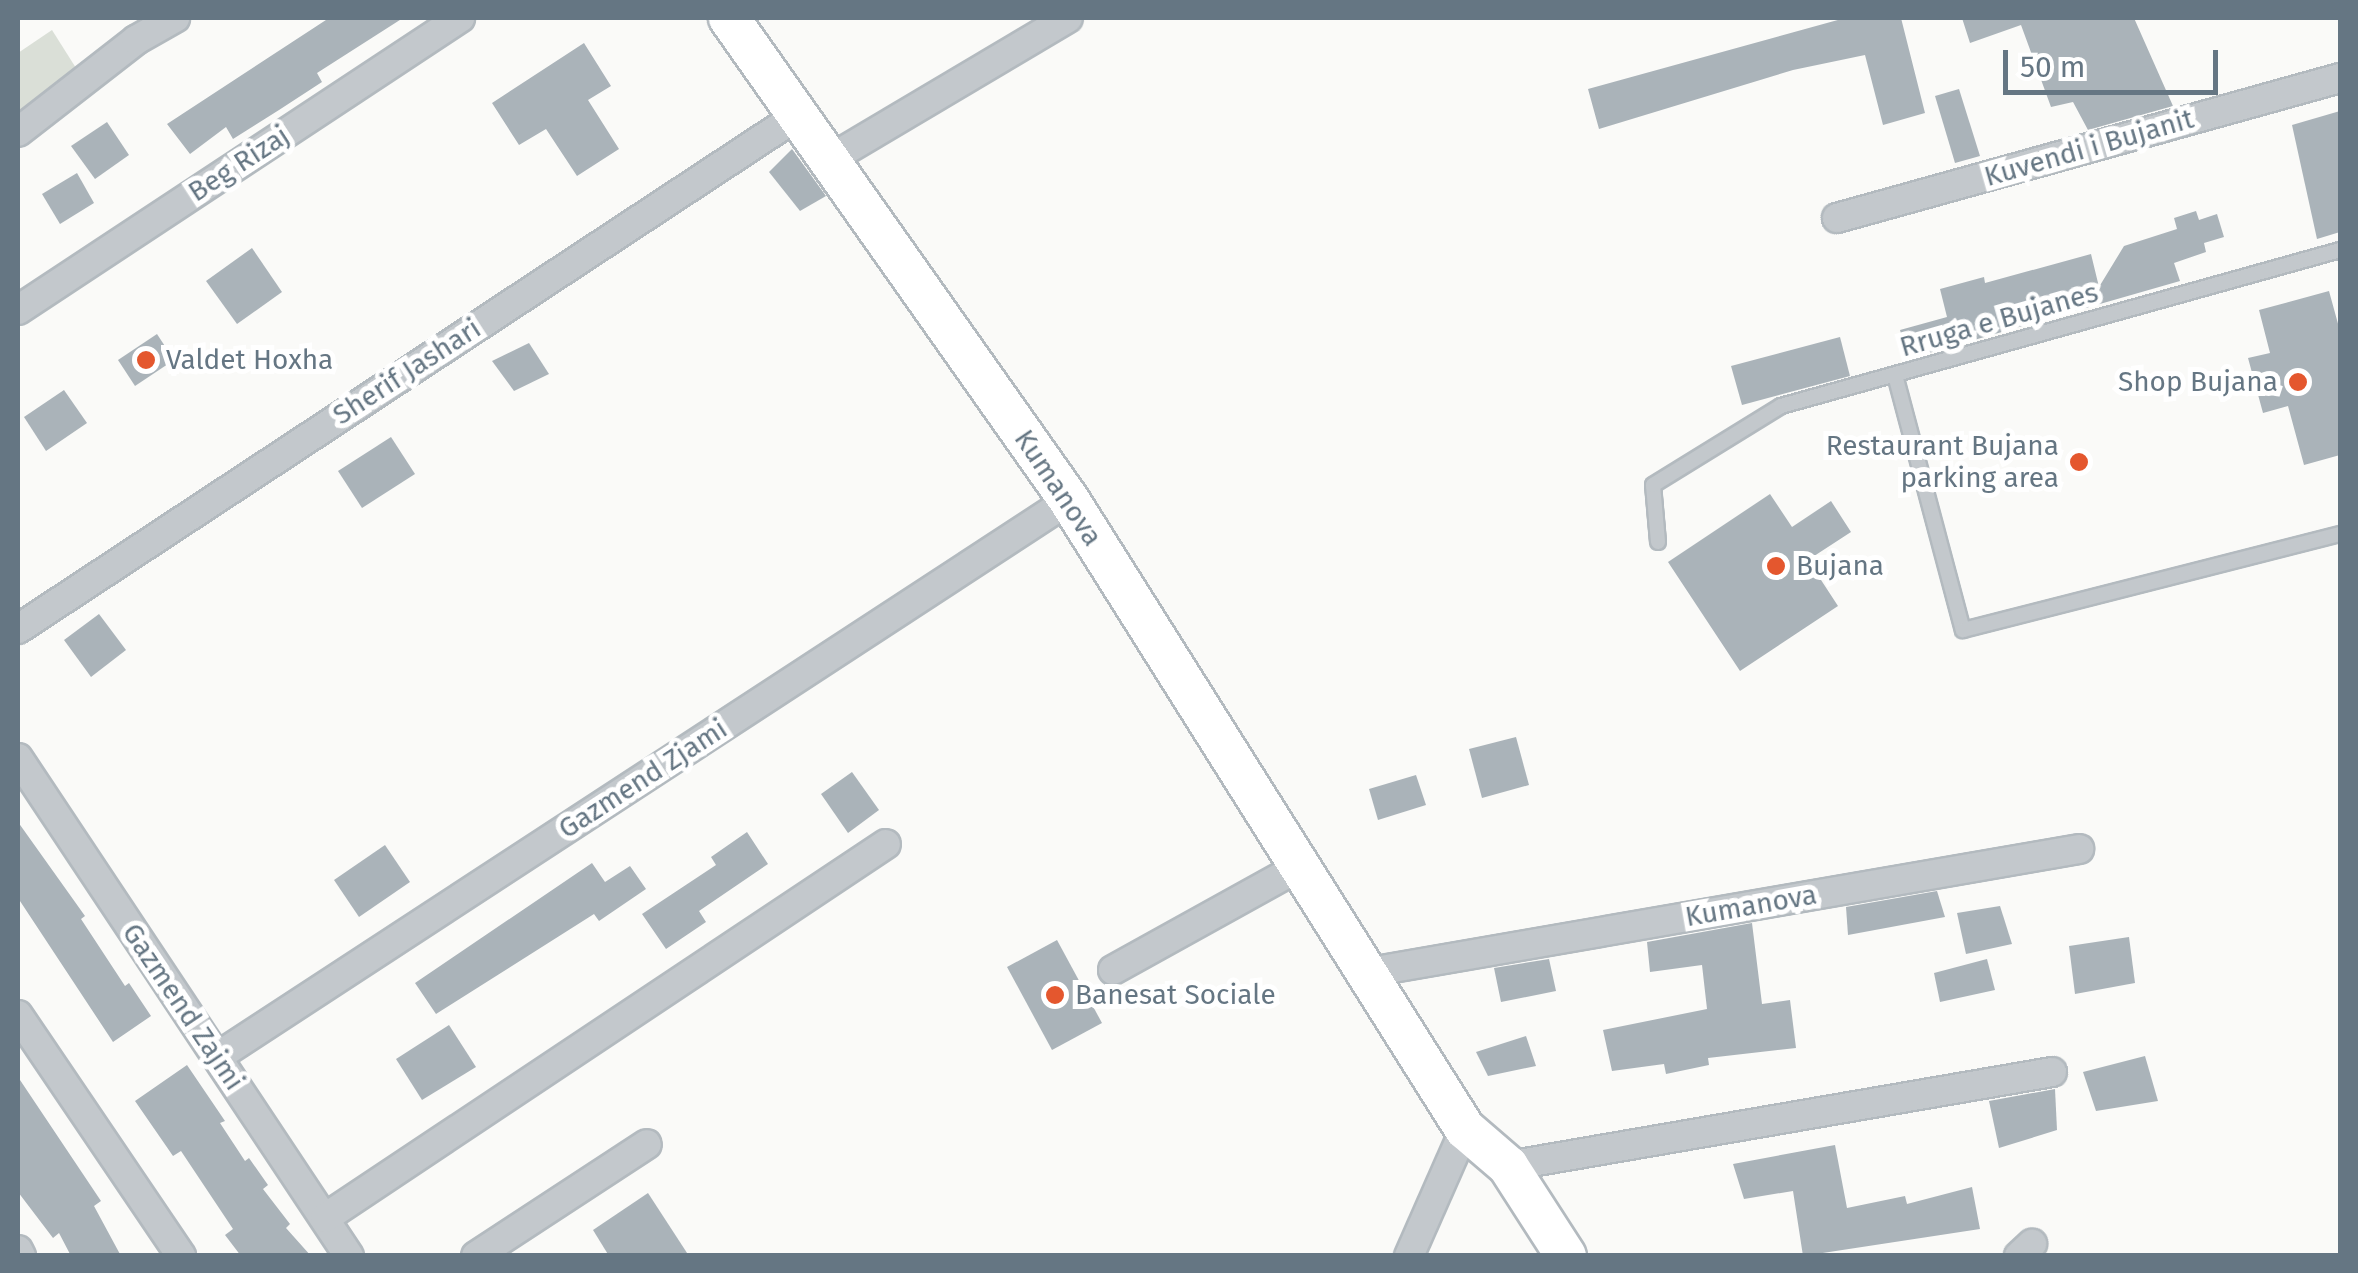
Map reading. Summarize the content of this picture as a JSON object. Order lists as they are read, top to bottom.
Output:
{
  "streets": {
    "main road": ["Kumanova"],
    "street": [
      "Kuvendi i Bujanit",
      "Beg Rizaj",
      "Sherif Jashari",
      "Gazmend Zjami",
      "Gazmend Zajmi"
    ],
    "lane": ["Rruga e Bujanes"]
  },
  "crossings": [
    ["Sherif Jashari", "Kumanova"],
    ["Kumanova", "Gazmend Zjami"],
    ["Gazmend Zjami", "Gazmend Zajmi"]
  ],
  "places": [
    "Valdet Hoxha",
    "Shop Bujana",
    "Restaurant Bujana parking area",
    "Bujana",
    "Banesat Sociale"
  ],
  "scale_bar": "50 m"
}
